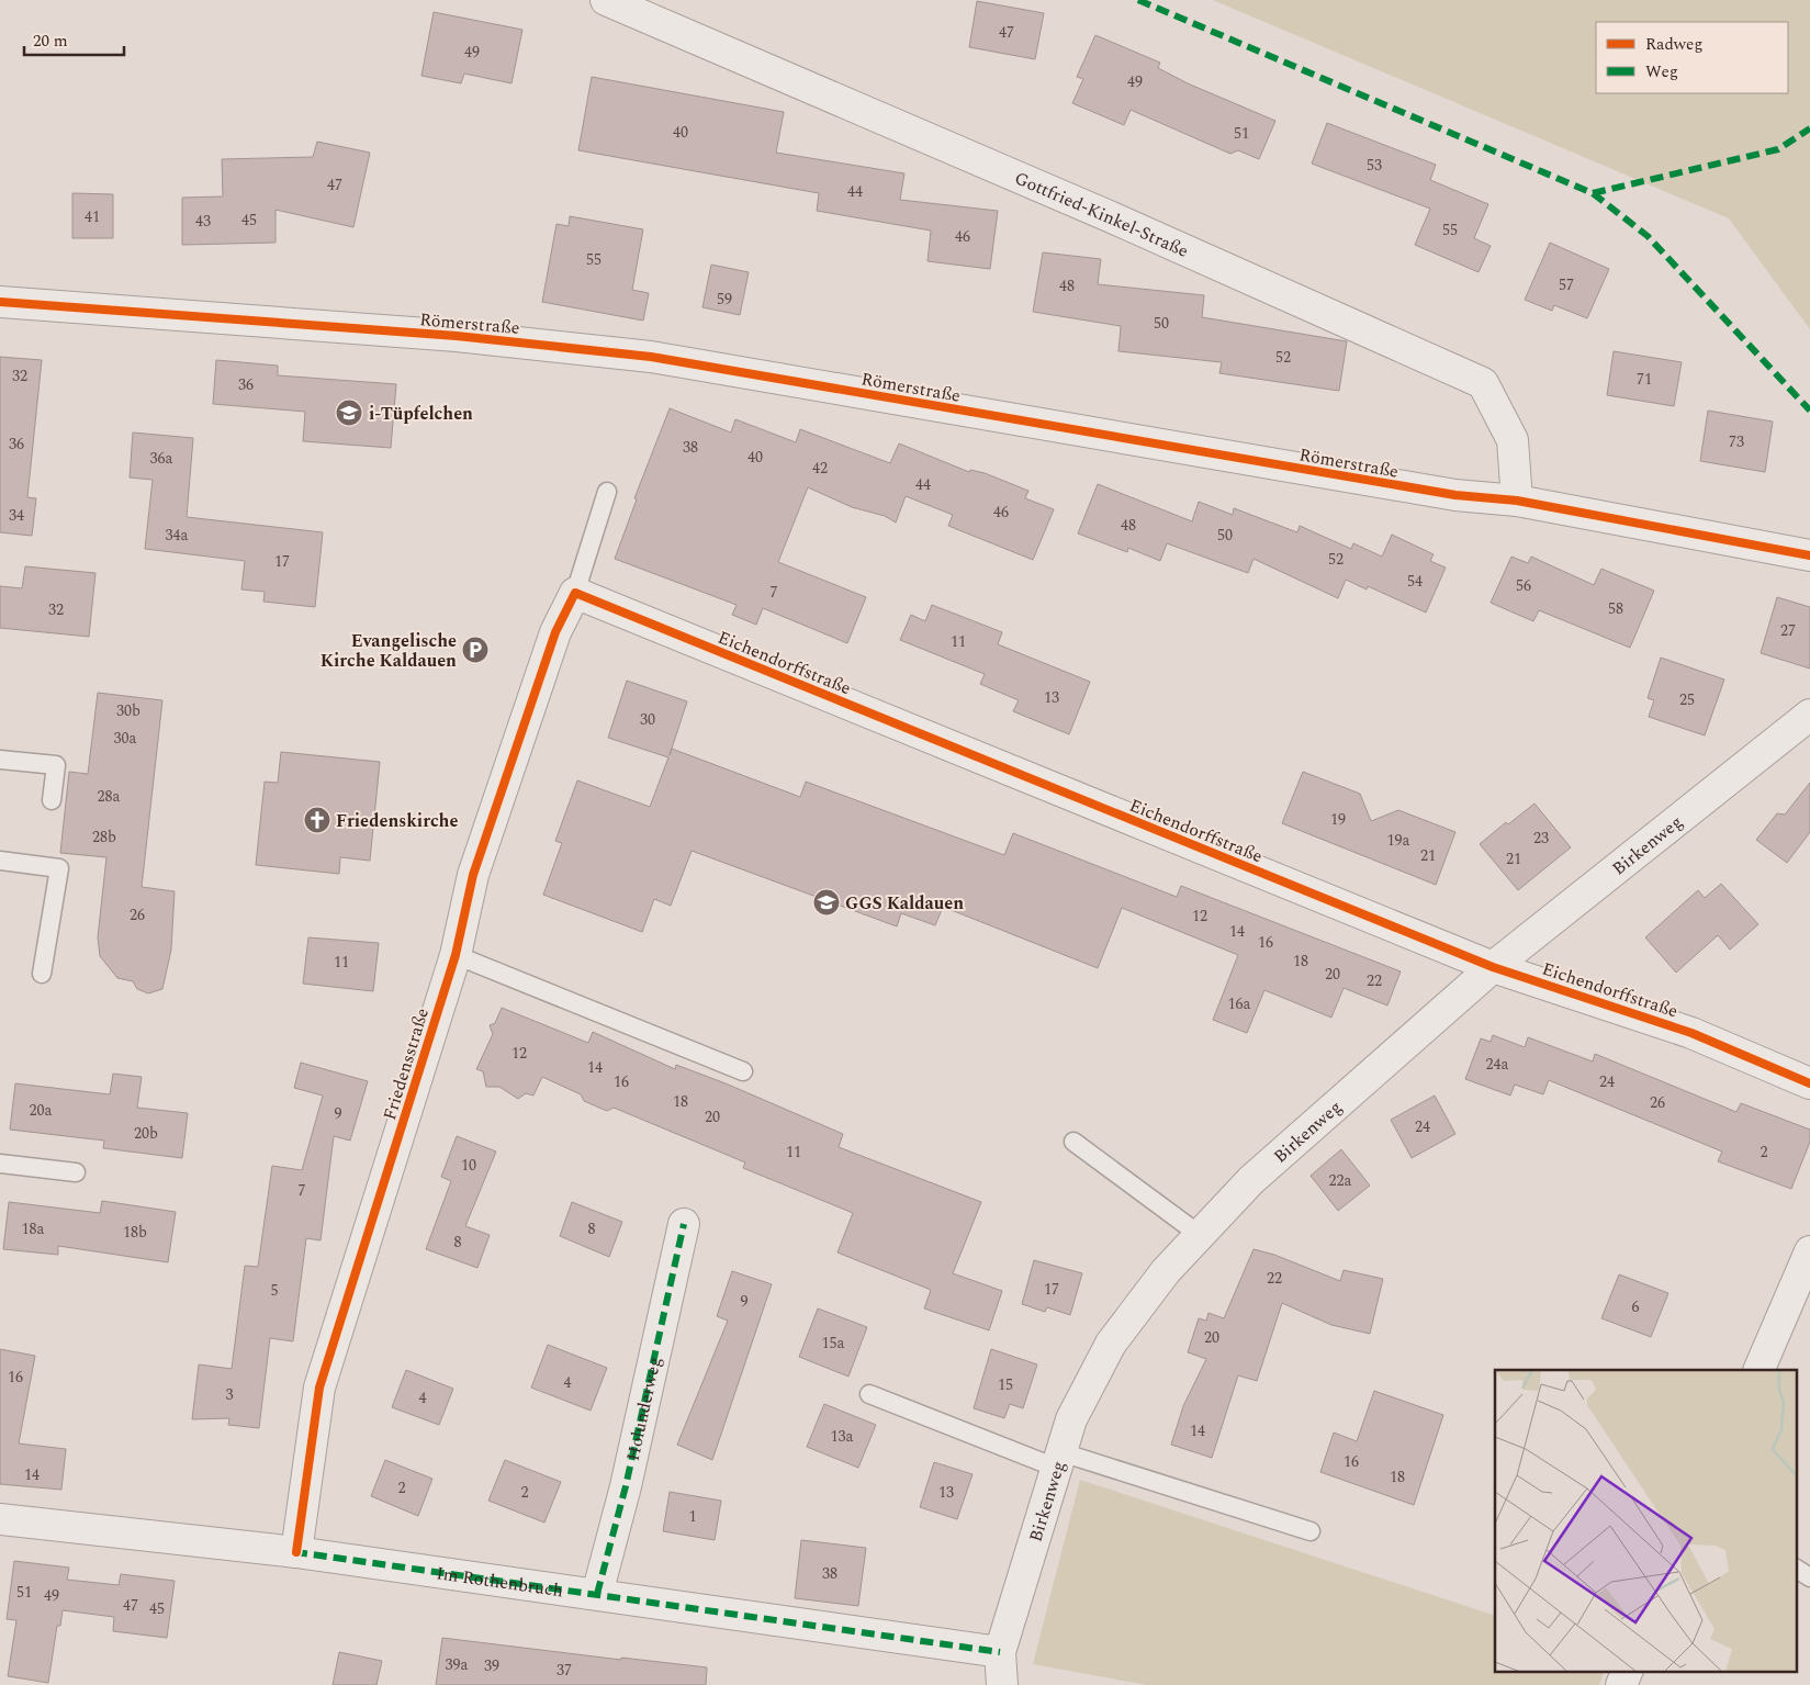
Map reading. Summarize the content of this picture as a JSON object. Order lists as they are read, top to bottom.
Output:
{
  "streets": {
    "street": [
      "Gottfried-Kinkel-Straße",
      "Römerstraße",
      "Eichendorffstraße",
      "Birkenweg",
      "Friedensstraße",
      "Holunderweg",
      "Im Rothenbruch"
    ]
  },
  "crossings": [
    ["Gottfried-Kinkel-Straße", "Römerstraße"],
    ["Eichendorffstraße", "Birkenweg"],
    ["Eichendorffstraße", "Friedensstraße"],
    ["Birkenweg", "Im Rothenbruch"],
    ["Friedensstraße", "Im Rothenbruch"],
    ["Holunderweg", "Im Rothenbruch"]
  ],
  "places": {
    "school or university": ["i-Tüpfelchen", "GGS Kaldauen"],
    "parking": ["Evangelische Kirche Kaldauen"],
    "church": ["Friedenskirche"]
  },
  "house_numbers": [
    "47",
    "49",
    "49",
    "40",
    "51",
    "53",
    "47",
    "44",
    "41",
    "45",
    "43",
    "55",
    "46",
    "55",
    "57",
    "48",
    "59",
    "50",
    "52",
    "32",
    "71",
    "36",
    "73",
    "36",
    "38",
    "40",
    "36a",
    "42",
    "44",
    "46",
    "34",
    "48",
    "34a",
    "50",
    "52",
    "17",
    "54",
    "56",
    "7",
    "58",
    "32",
    "27",
    "11",
    "13",
    "25",
    "30b",
    "30",
    "30a",
    "28a",
    "19",
    "28b",
    "23",
    "19a",
    "21",
    "21",
    "26",
    "12",
    "14",
    "16",
    "18",
    "11",
    "20",
    "22",
    "16a",
    "12",
    "24a",
    "14",
    "16",
    "24",
    "18",
    "26",
    "20a",
    "9",
    "20",
    "24",
    "20b",
    "11",
    "2",
    "10",
    "22a",
    "7",
    "18a",
    "8",
    "18b",
    "8",
    "22",
    "17",
    "5",
    "9",
    "6",
    "20",
    "15a",
    "16",
    "4",
    "15",
    "3",
    "4",
    "14",
    "13a",
    "16",
    "14",
    "18",
    "2",
    "2",
    "13",
    "1",
    "38",
    "51",
    "49",
    "47",
    "45",
    "39a",
    "39",
    "37"
  ],
  "legend": ["Radweg", "Weg"],
  "scale_bar": "20 m"
}
